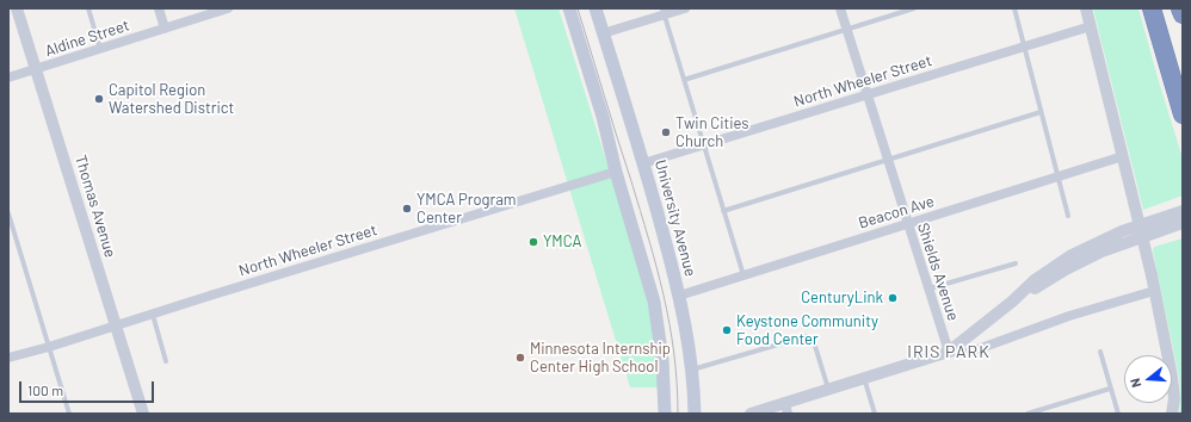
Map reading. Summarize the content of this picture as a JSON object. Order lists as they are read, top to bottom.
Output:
{
  "streets": {
    "main road": ["University Avenue"],
    "street": [
      "Aldine Street",
      "North Wheeler Street",
      "Thomas Avenue",
      "Beacon Ave",
      "Shields Avenue"
    ]
  },
  "crossings": [
    ["Aldine Street", "Thomas Avenue"],
    ["North Wheeler Street", "Thomas Avenue"],
    ["North Wheeler Street", "University Avenue"],
    ["North Wheeler Street", "Shields Avenue"],
    ["Beacon Ave", "University Avenue"],
    ["Beacon Ave", "Shields Avenue"]
  ],
  "districts": ["IRIS PARK"],
  "places": [
    "Capitol Region Watershed District",
    "Twin Cities Church",
    "YMCA Program Center",
    "YMCA",
    "CenturyLink",
    "Keystone Community Food Center",
    "Minnesota Internship Center High School"
  ],
  "scale_bar": "100 m",
  "north": "left"
}
